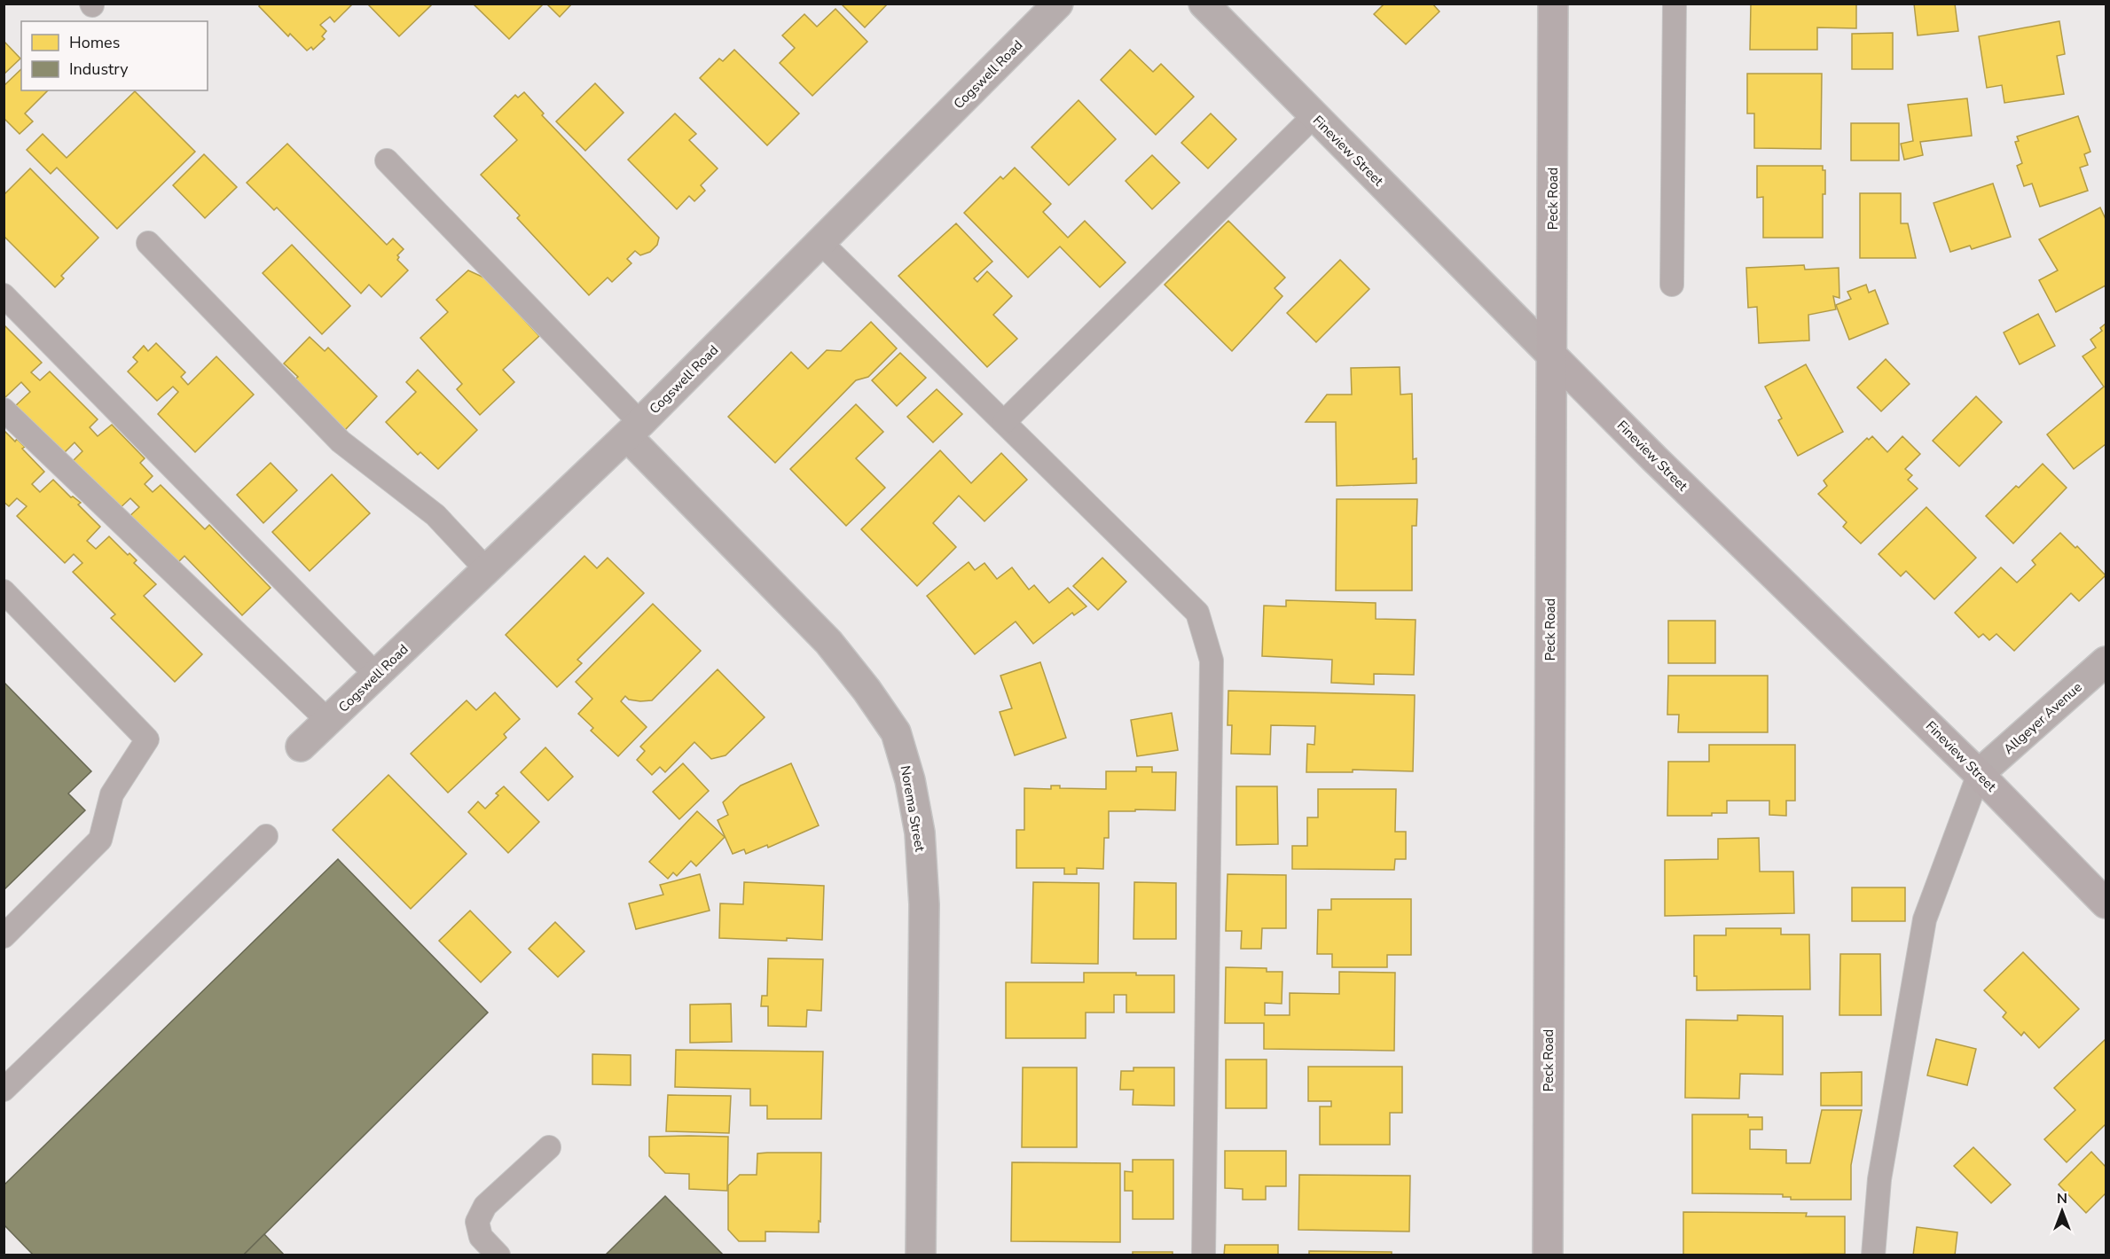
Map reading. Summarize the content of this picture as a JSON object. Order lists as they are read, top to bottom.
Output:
{
  "streets": {
    "main road": ["Fineview Street", "Peck Road"],
    "street": ["Cogswell Road", "Allgeyer Avenue", "Norema Street"]
  },
  "crossings": [
    ["Cogswell Road", "Norema Street"],
    ["Fineview Street", "Peck Road"],
    ["Fineview Street", "Allgeyer Avenue"]
  ],
  "legend": ["Homes", "Industry"],
  "north": "top"
}
